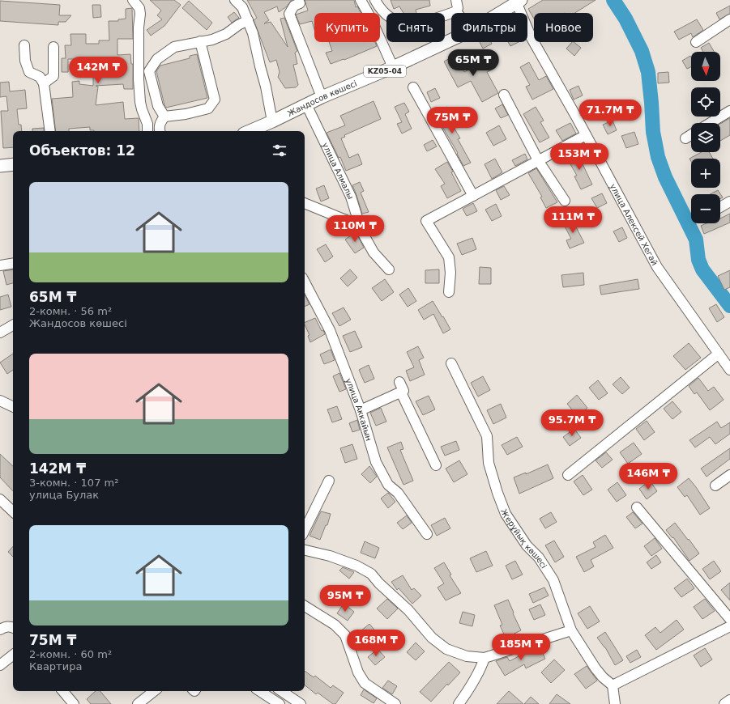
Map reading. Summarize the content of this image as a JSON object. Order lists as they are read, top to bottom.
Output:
{
  "streets": {
    "main road": ["KZ05-04", "Жандосов көшесі"],
    "street": [
      "улица Алмалы",
      "улица Алексей Хегай",
      "улица Аккайын",
      "Жерұйық көшесі"
    ]
  },
  "crossings": [
    ["Жандосов көшесі", "улица Алмалы"],
    ["Жандосов көшесі", "улица Алексей Хегай"]
  ],
  "north": "bottom",
  "page": {
    "chip": [
      "Купить",
      "Снять",
      "Фильтры",
      "Новое"
    ],
    "price": [
      "65M ₸",
      "142M ₸",
      "71.7M ₸",
      "75M ₸",
      "153M ₸",
      "111M ₸",
      "110M ₸",
      "95.7M ₸",
      "146M ₸",
      "95M ₸",
      "168M ₸",
      "185M ₸"
    ],
    "map_buttons": ["+", "−"],
    "heading": "Объектов: 12",
    "list": [
      {
        "name": "65M ₸",
        "note": "2-комн. · 56 m² · Жандосов көшесі"
      },
      {
        "name": "142M ₸",
        "note": "3-комн. · 107 m² · улица Булак"
      },
      {
        "name": "75M ₸",
        "note": "2-комн. · 60 m² · Квартира"
      }
    ]
  }
}
